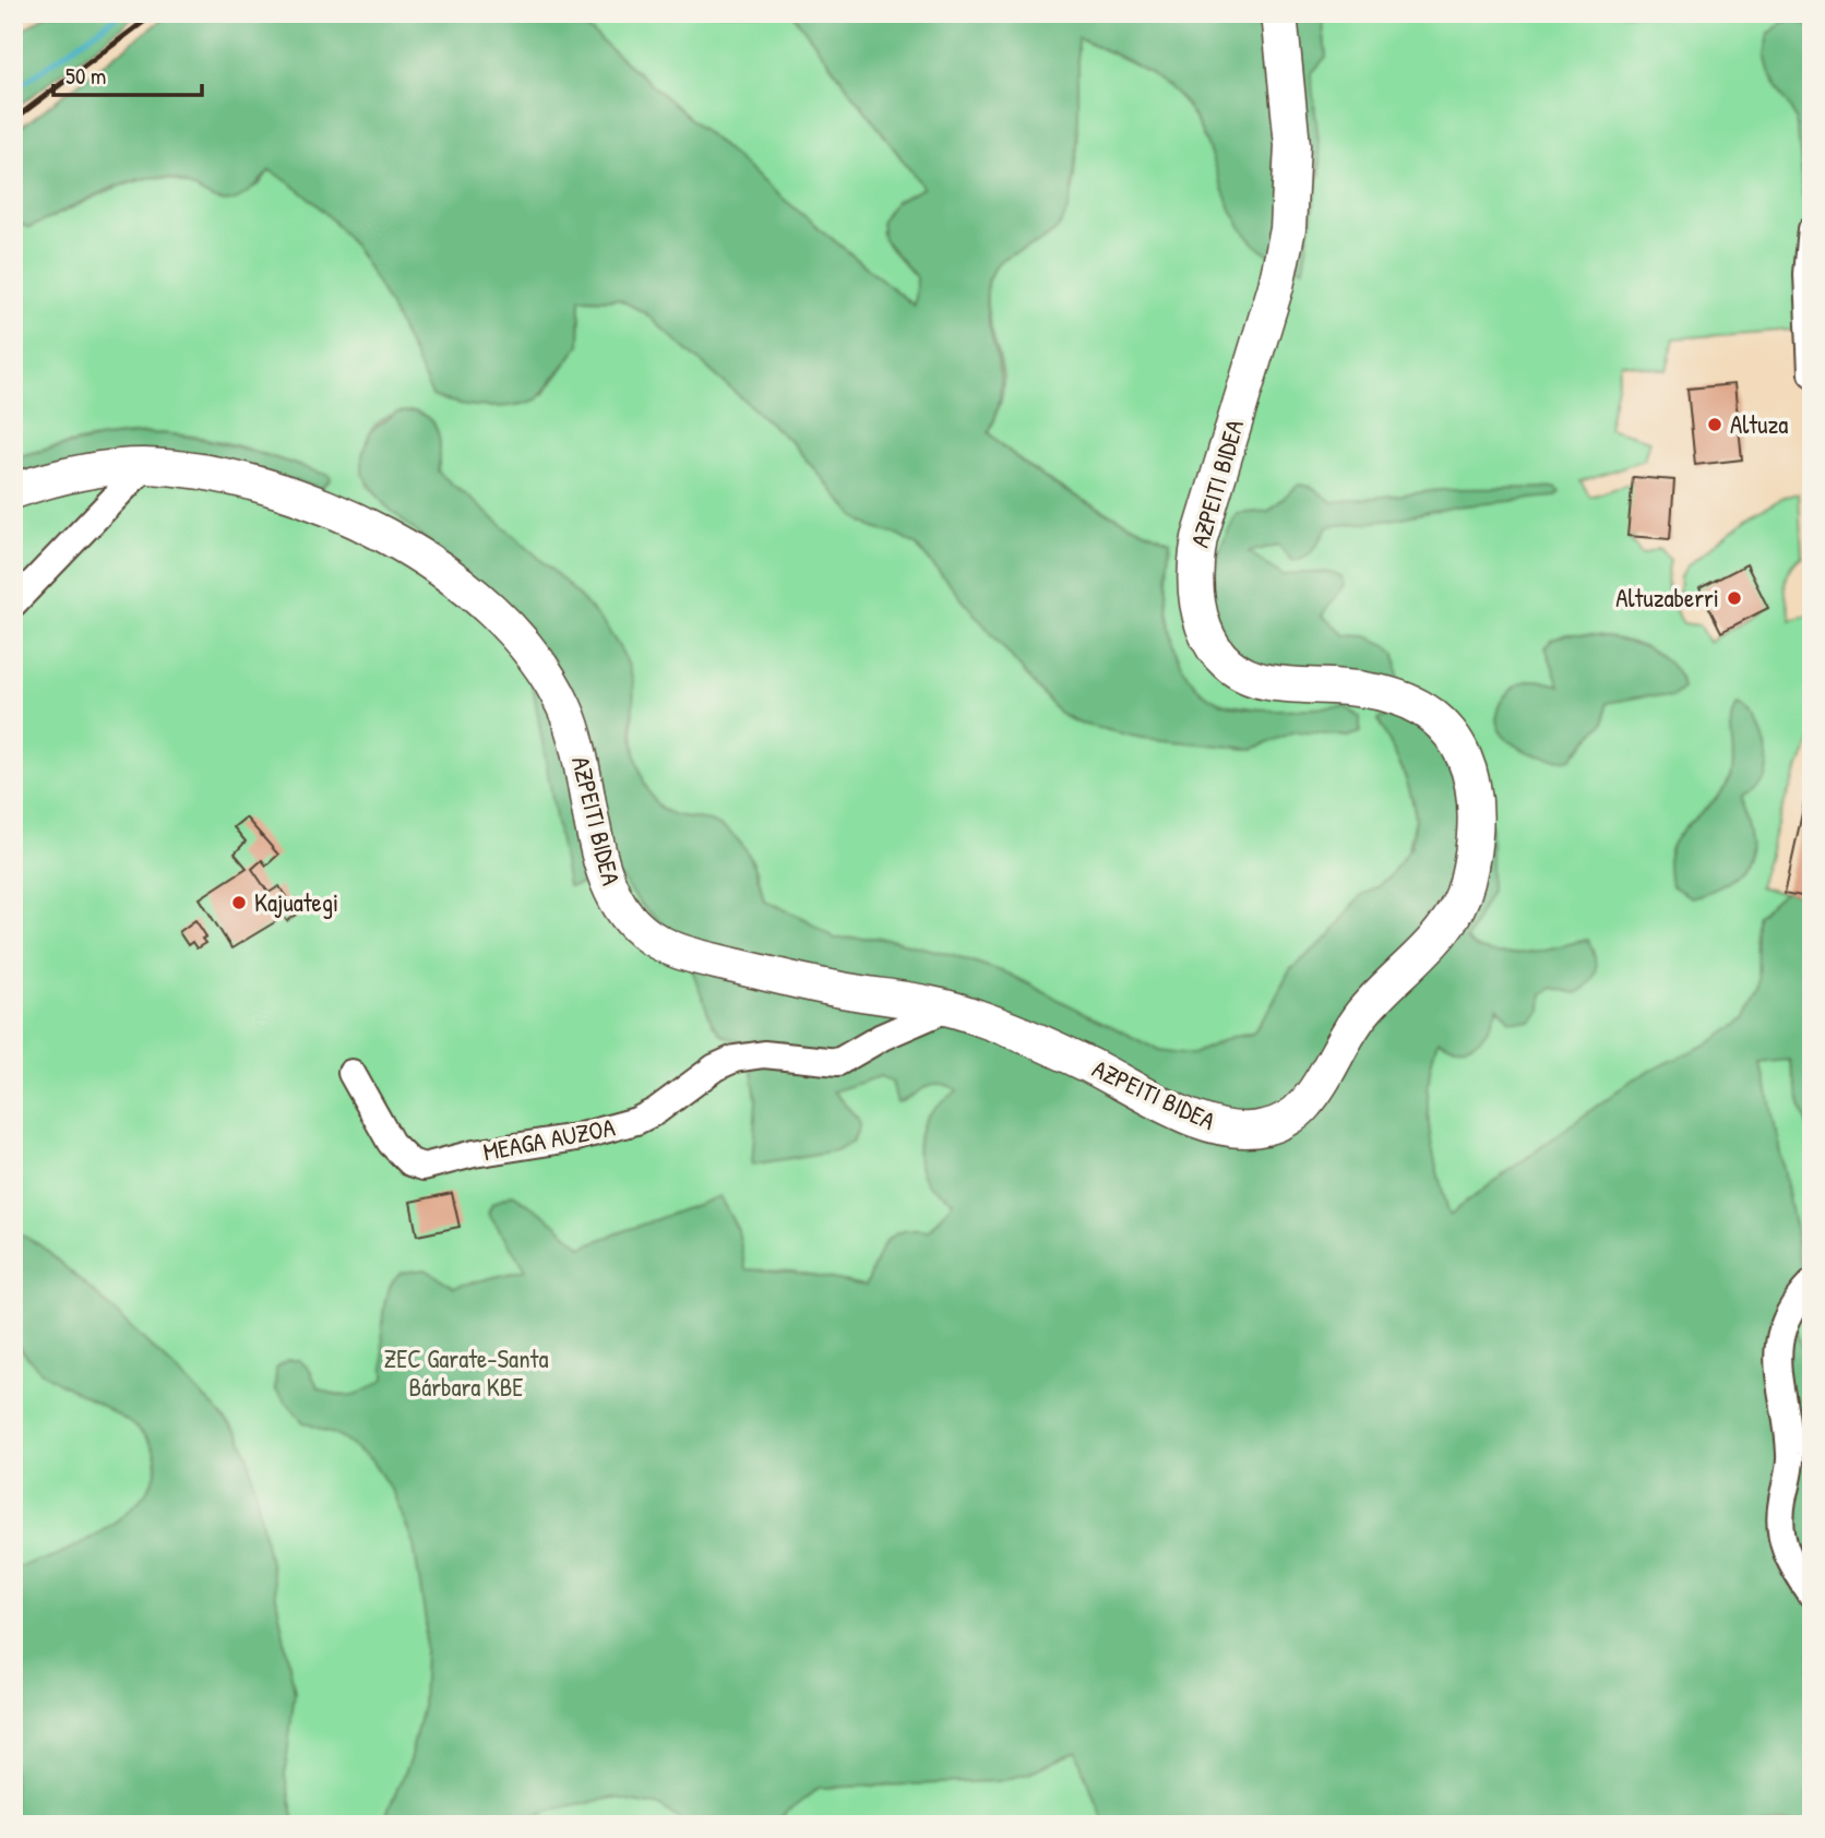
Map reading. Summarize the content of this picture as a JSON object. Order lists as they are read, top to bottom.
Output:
{
  "streets": {
    "main road": ["AZPEITI BIDEA"],
    "street": ["MEAGA AUZOA"]
  },
  "crossings": [
    ["AZPEITI BIDEA", "MEAGA AUZOA"]
  ],
  "parks": ["ZEC Garate-Santa Bárbara KBE"],
  "places": ["Altuza", "Altuzaberri", "Kajuategi"],
  "scale_bar": "50 m"
}
